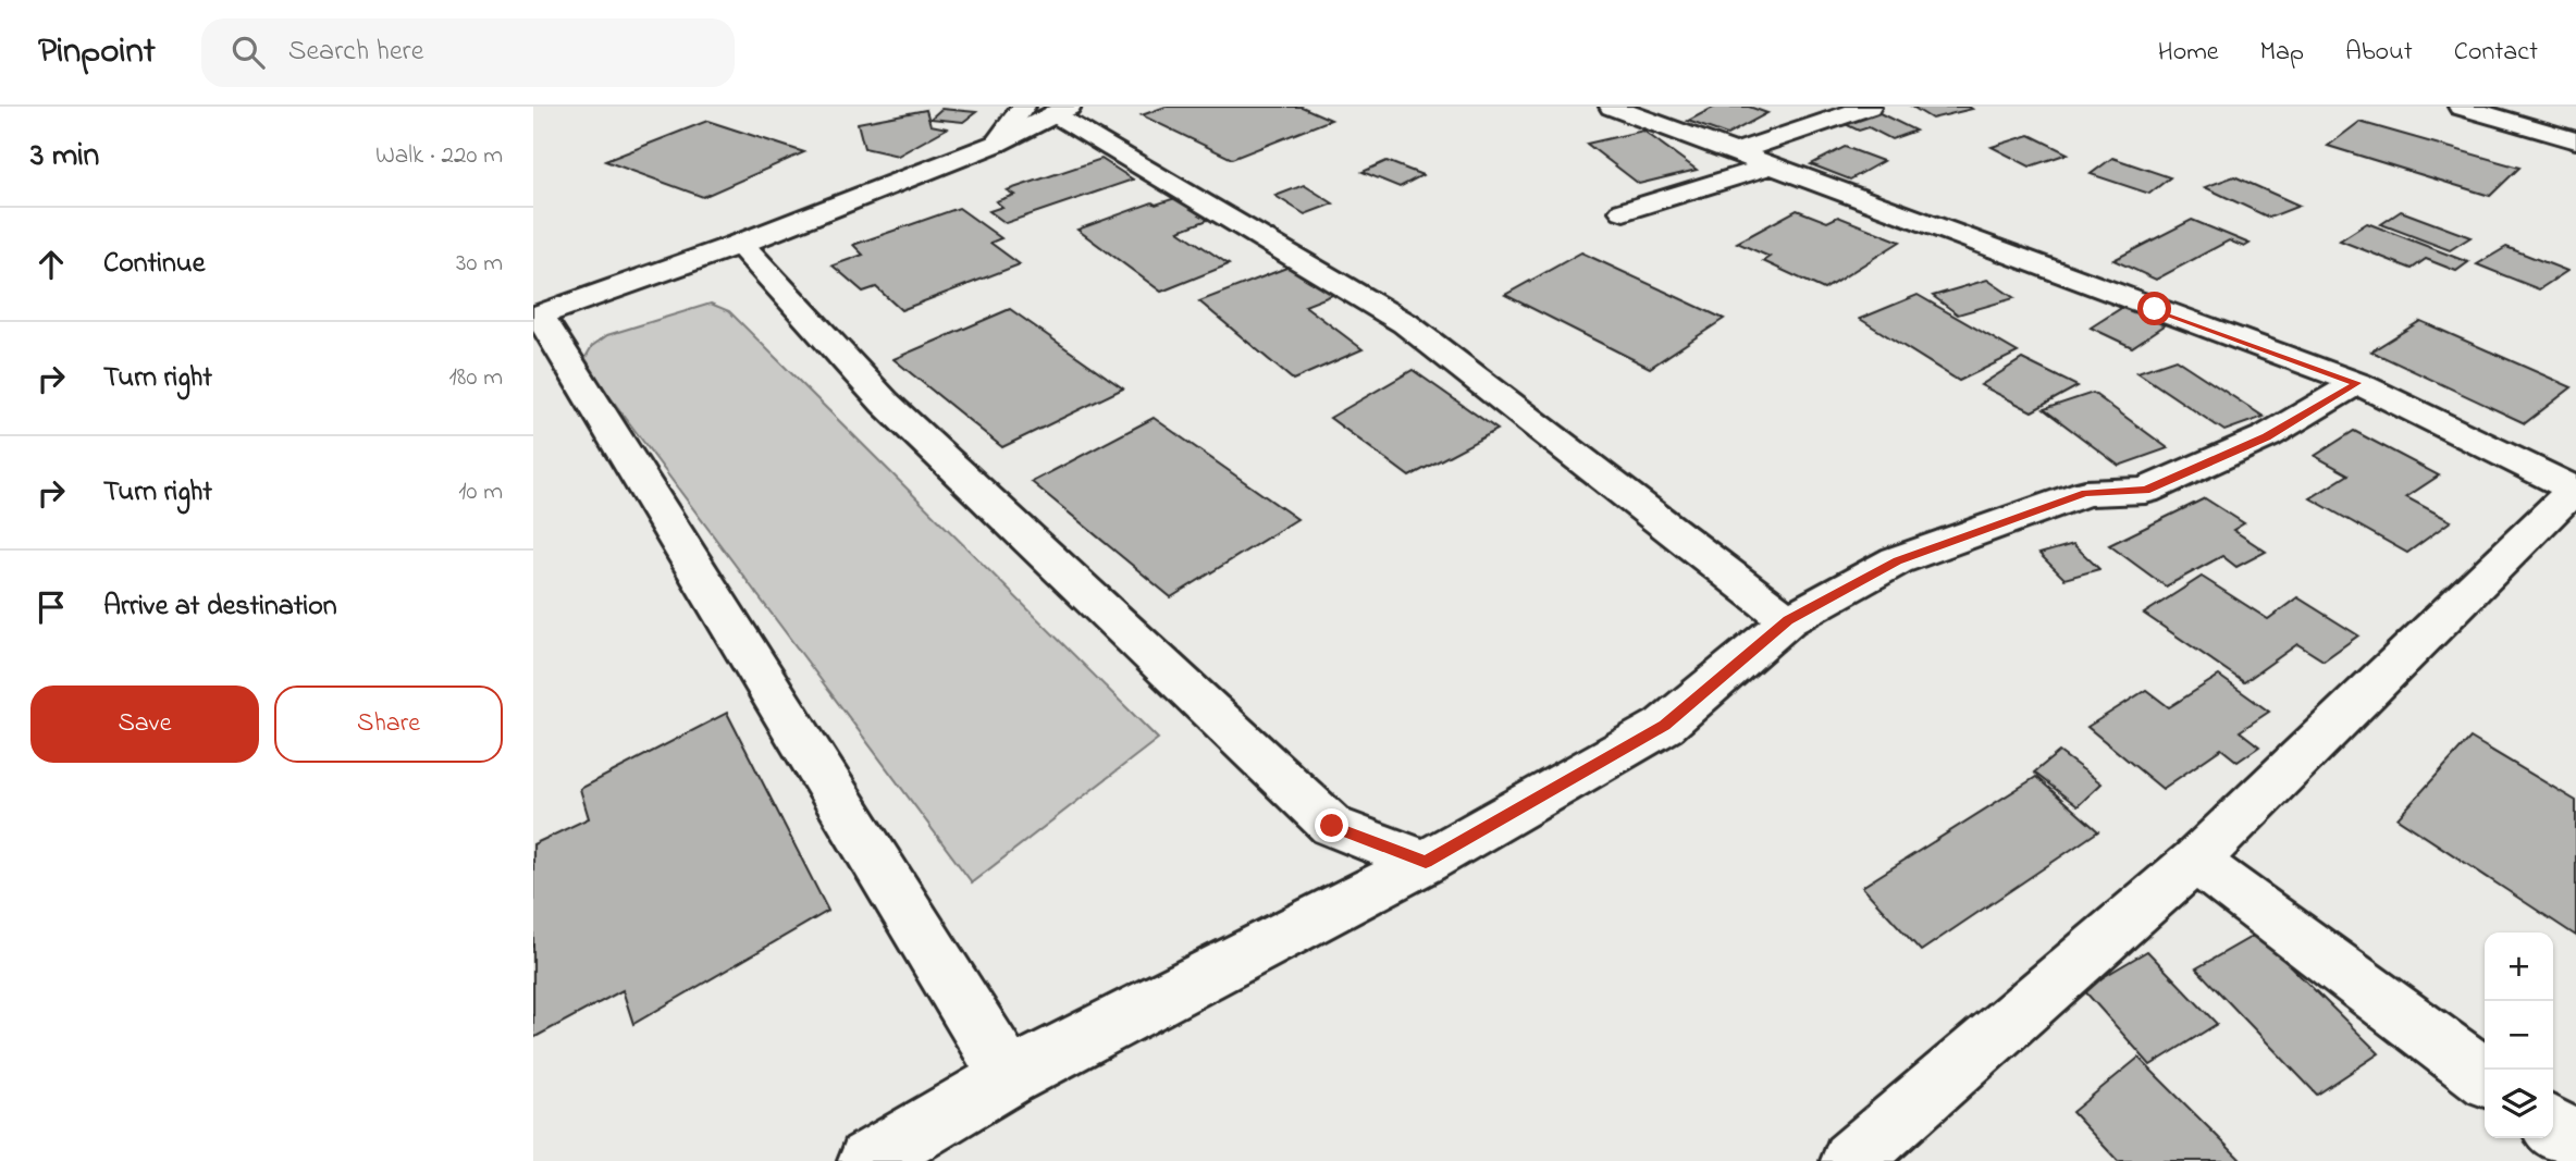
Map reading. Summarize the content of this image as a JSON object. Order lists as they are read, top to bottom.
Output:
{
  "page": {
    "header": "Pinpoint",
    "search": "Search here",
    "nav": [
      "Home",
      "Map",
      "About",
      "Contact"
    ],
    "heading": ["3 min", "Walk · 220 m"],
    "list": [
      ["Continue", "30 m"],
      ["Turn right", "180 m"],
      ["Turn right", "10 m"],
      "Arrive at destination"
    ],
    "buttons": ["Save", "Share"],
    "map_buttons": ["+", "−"]
  }
}
